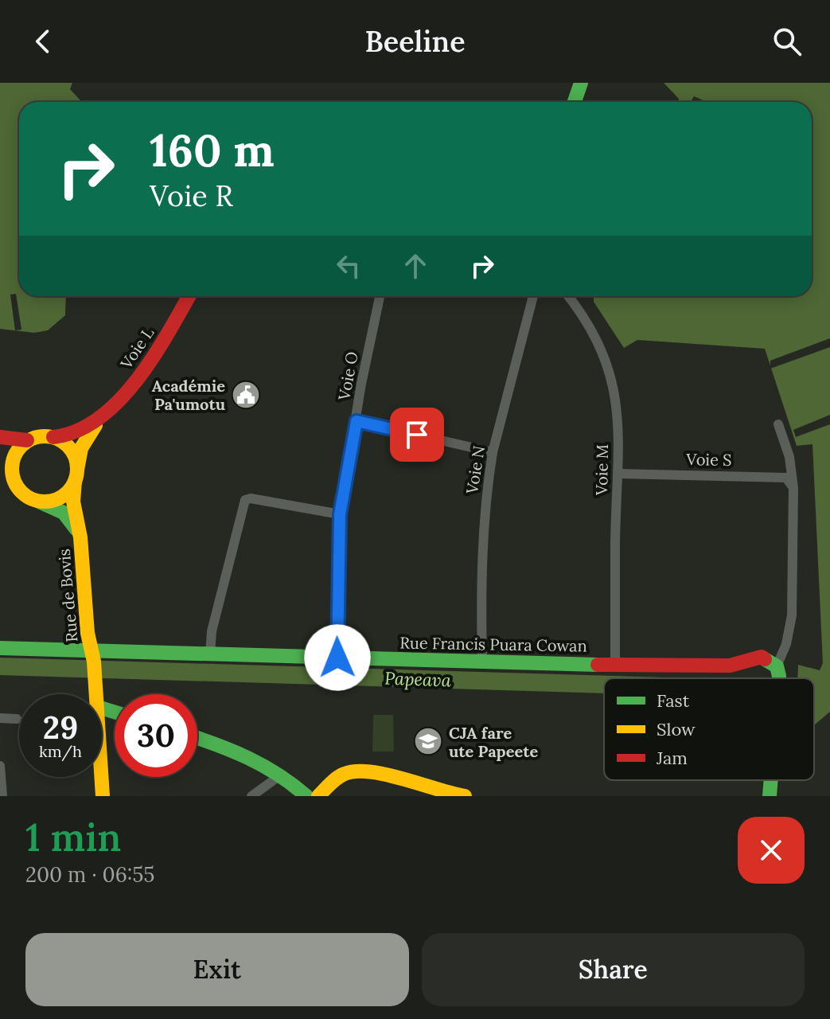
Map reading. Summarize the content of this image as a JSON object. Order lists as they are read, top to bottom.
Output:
{
  "streets": {
    "main road": ["Voie L", "Rue de Bovis", "Rue Francis Puara Cowan"],
    "street": [
      "Voie O",
      "Voie S",
      "Voie N",
      "Voie M"
    ]
  },
  "crossings": [
    ["Voie O", "Rue Francis Puara Cowan"],
    ["Voie S", "Voie M"],
    ["Voie N", "Rue Francis Puara Cowan"],
    ["Voie M", "Rue Francis Puara Cowan"],
    ["Rue de Bovis", "Rue Francis Puara Cowan"]
  ],
  "water": ["Papeava"],
  "places": {
    "public building": ["Académie Pa'umotu"],
    "school or university": ["CJA fare ute Papeete"]
  },
  "legend": ["Fast", "Slow", "Jam"],
  "page": {
    "header": "Beeline",
    "turn": ["160 m", "Voie R"],
    "speed": "29 km/h",
    "limit": "30",
    "heading": ["1 min", "200 m · 06:55"],
    "buttons": ["Exit", "Share"]
  }
}
